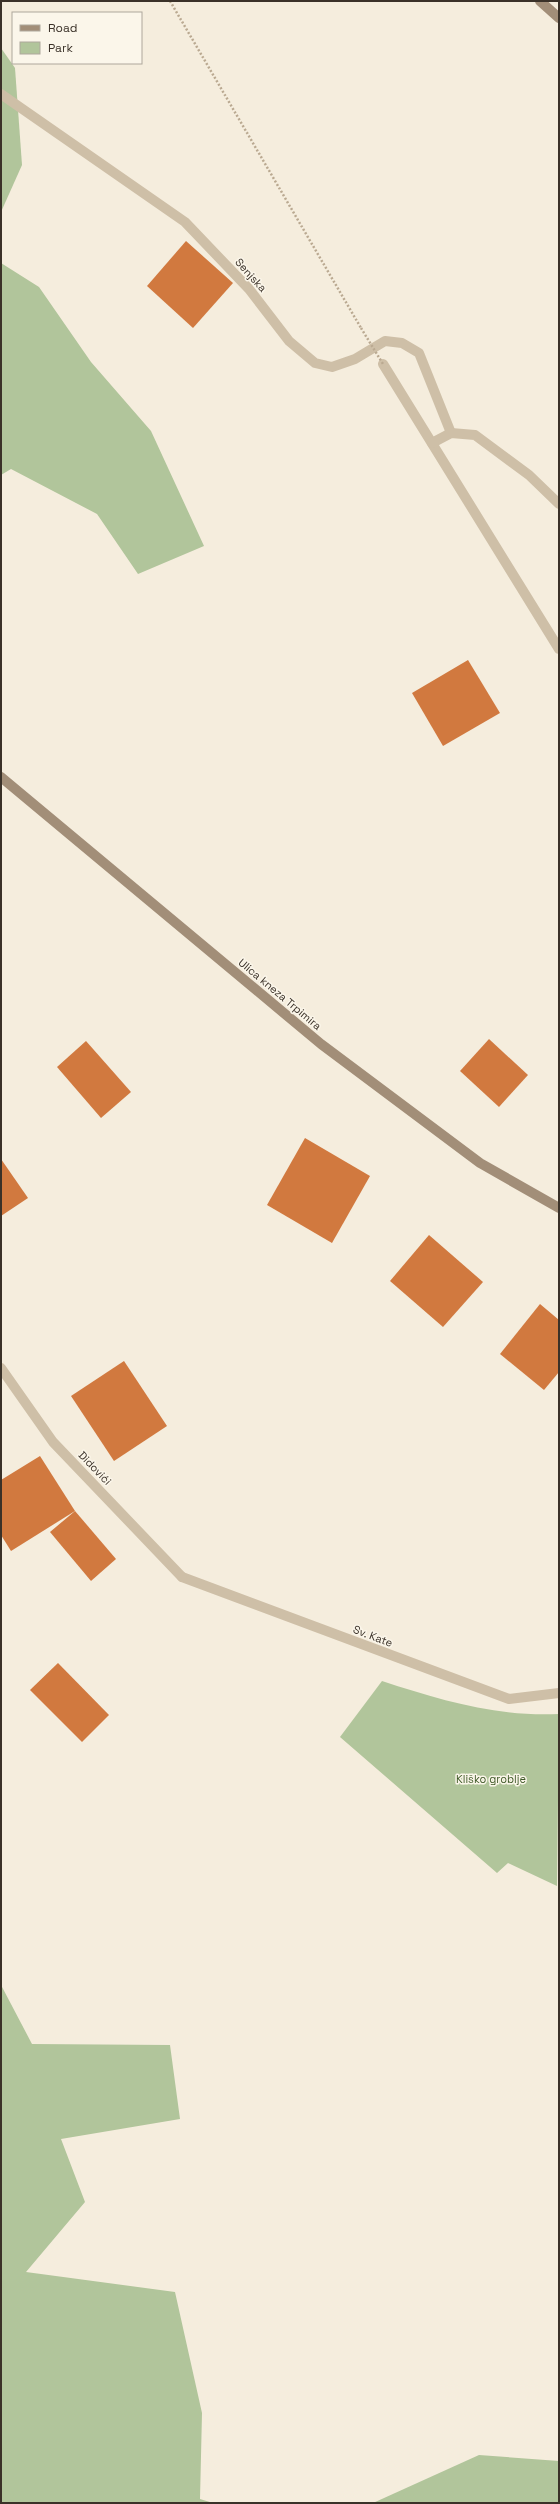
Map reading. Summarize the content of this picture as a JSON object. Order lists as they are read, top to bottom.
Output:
{
  "streets": {
    "main road": ["Ulica kneza Trpimira"],
    "street": ["Senjska", "Didovići", "Sv. Kate"]
  },
  "crossings": [
    ["Didovići", "Sv. Kate"]
  ],
  "parks": ["Kliško groblje"],
  "legend": ["Road", "Park"]
}
